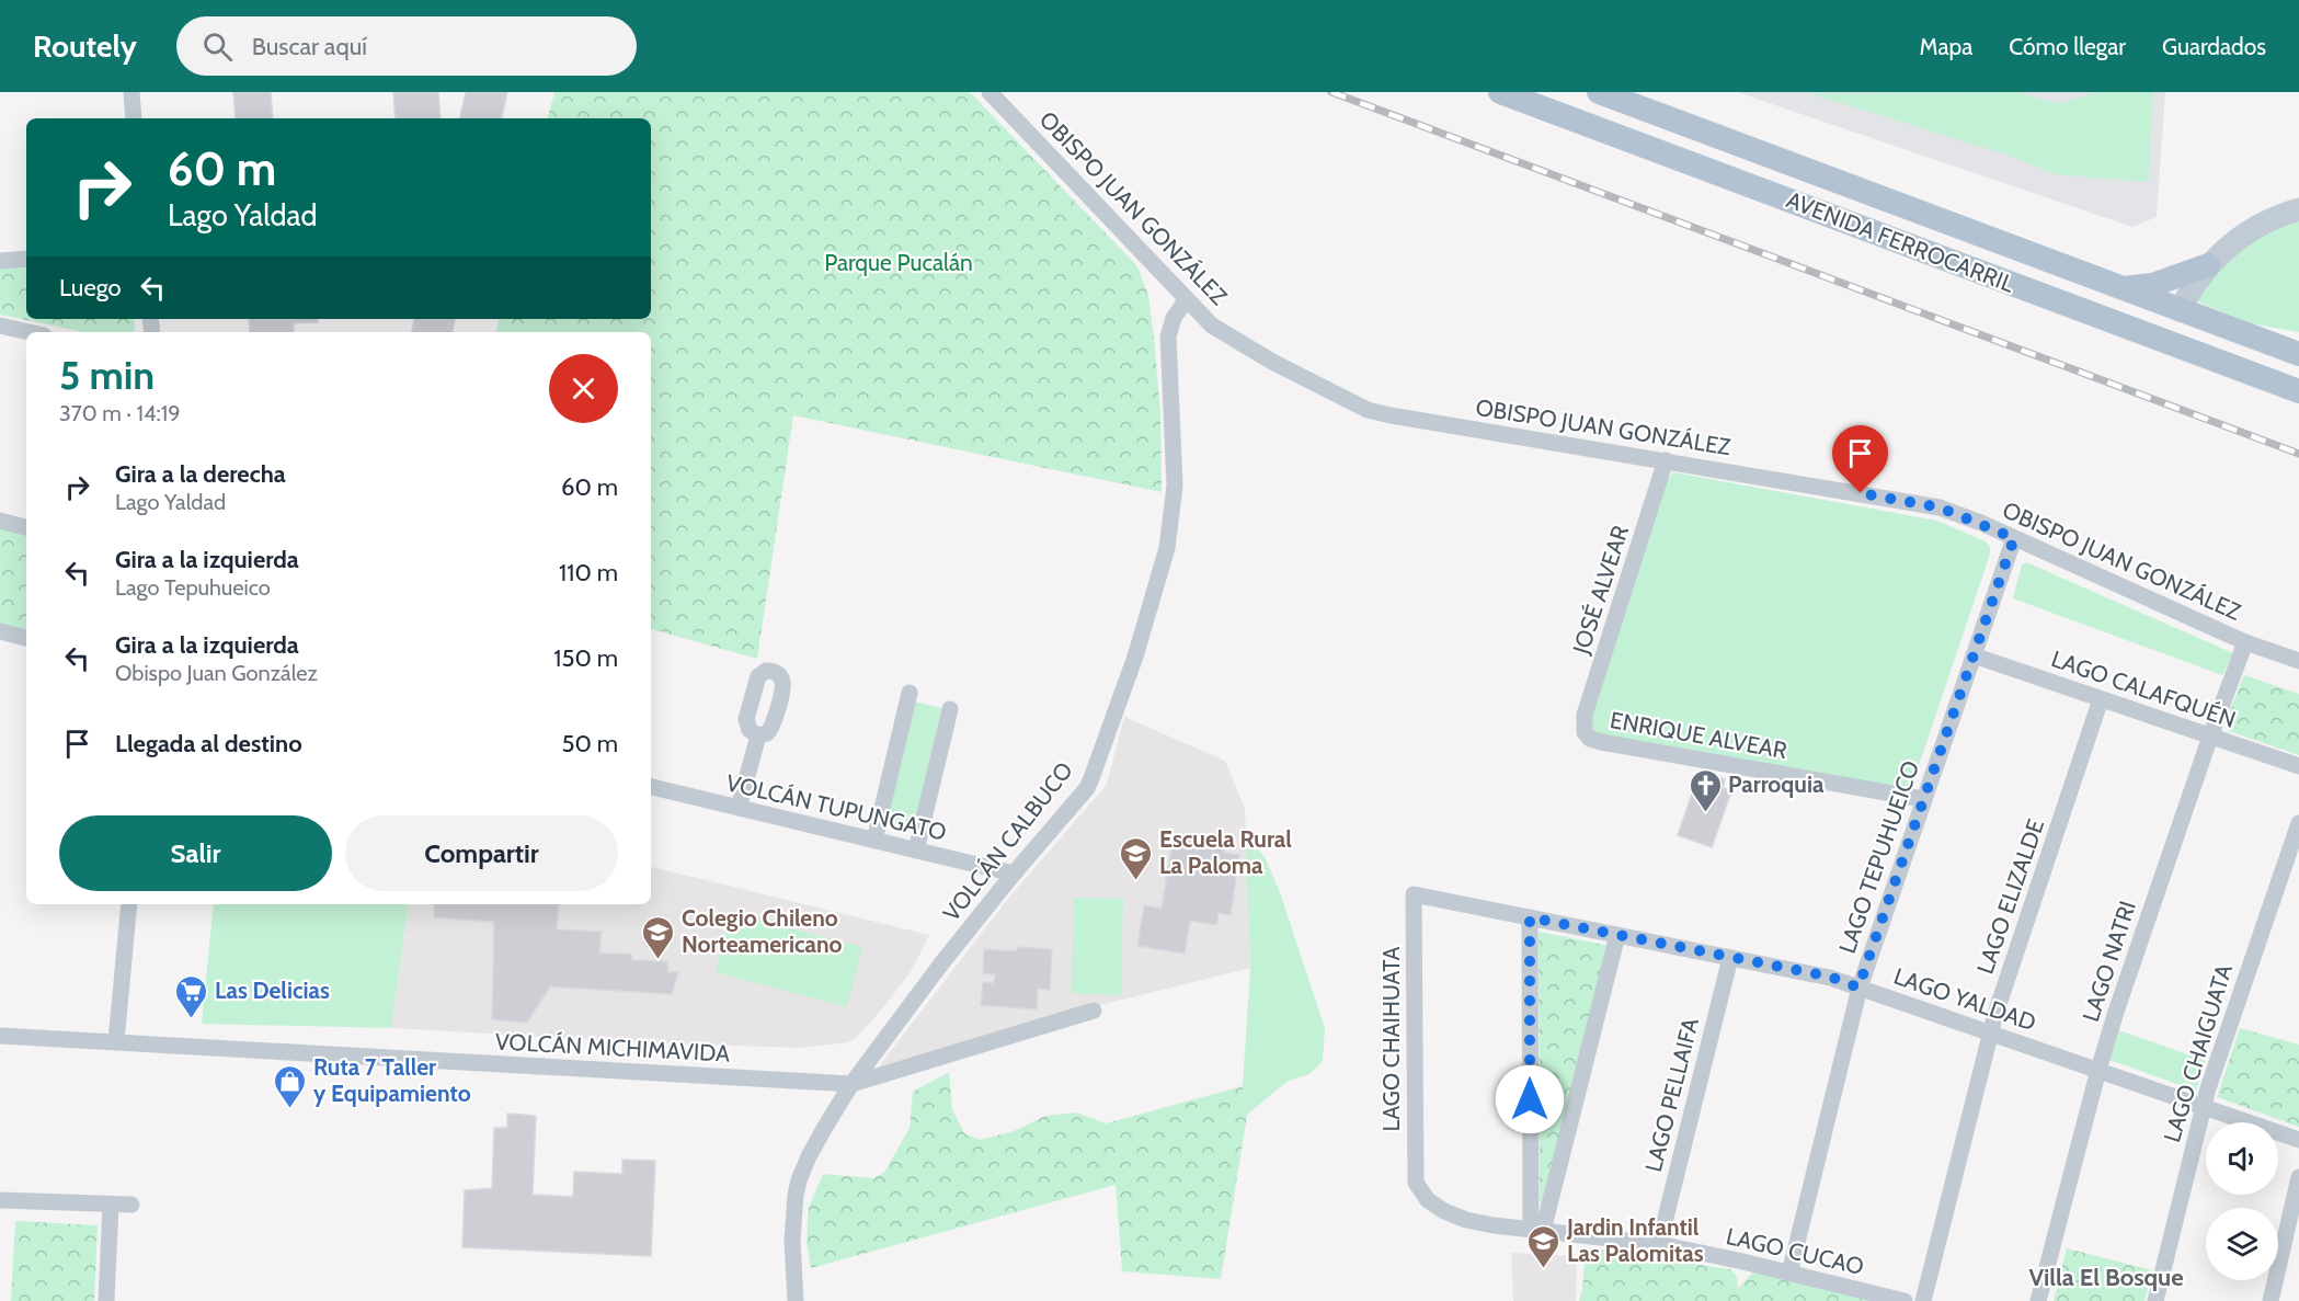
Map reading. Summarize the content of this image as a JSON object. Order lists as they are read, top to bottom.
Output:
{
  "streets": {
    "main road": ["AVENIDA FERROCARRIL"],
    "street": [
      "OBISPO JUAN GONZÁLEZ",
      "JOSÉ ALVEAR",
      "LAGO CALAFQUÉN",
      "ENRIQUE ALVEAR",
      "VOLCÁN TUPUNGATO",
      "VOLCÁN CALBUCO",
      "LAGO TEPUHUEICO",
      "LAGO ELIZALDE",
      "LAGO NATRI",
      "LAGO YALDAD",
      "LAGO CHAIHUATA",
      "VOLCÁN MICHIMAVIDA",
      "LAGO CHAIGUATA",
      "LAGO PELLAIFA",
      "LAGO CUCAO"
    ]
  },
  "crossings": [
    ["OBISPO JUAN GONZÁLEZ", "JOSÉ ALVEAR"],
    ["OBISPO JUAN GONZÁLEZ", "VOLCÁN CALBUCO"],
    ["OBISPO JUAN GONZÁLEZ", "LAGO TEPUHUEICO"],
    ["OBISPO JUAN GONZÁLEZ", "LAGO NATRI"],
    ["JOSÉ ALVEAR", "ENRIQUE ALVEAR"],
    ["LAGO CALAFQUÉN", "LAGO TEPUHUEICO"],
    ["LAGO CALAFQUÉN", "LAGO ELIZALDE"],
    ["LAGO CALAFQUÉN", "LAGO NATRI"],
    ["ENRIQUE ALVEAR", "LAGO TEPUHUEICO"],
    ["VOLCÁN TUPUNGATO", "VOLCÁN CALBUCO"],
    ["VOLCÁN CALBUCO", "VOLCÁN MICHIMAVIDA"],
    ["LAGO TEPUHUEICO", "LAGO YALDAD"],
    ["LAGO TEPUHUEICO", "LAGO CUCAO"],
    ["LAGO ELIZALDE", "LAGO YALDAD"],
    ["LAGO NATRI", "LAGO YALDAD"],
    ["LAGO YALDAD", "LAGO CHAIHUATA"],
    ["LAGO YALDAD", "LAGO CHAIGUATA"],
    ["LAGO YALDAD", "LAGO PELLAIFA"],
    ["LAGO CHAIHUATA", "LAGO CUCAO"],
    ["LAGO PELLAIFA", "LAGO CUCAO"]
  ],
  "districts": ["Villa El Bosque"],
  "parks": ["Parque Pucalán"],
  "places": {
    "church": ["Parroquia"],
    "school or university": ["Escuela Rural La Paloma", "Colegio Chileno Norteamericano", "Jardin Infantil Las Palomitas"],
    "supermarket": ["Las Delicias"],
    "shop": ["Ruta 7 Taller y Equipamiento"]
  },
  "page": {
    "header": "Routely",
    "search": "Buscar aquí",
    "nav": ["Mapa", "Cómo llegar", "Guardados"],
    "turn": ["60 m", "Lago Yaldad"],
    "then": "Luego",
    "heading": ["5 min", "370 m · 14:19"],
    "list": [
      {
        "name": "Gira a la derecha",
        "note": "Lago Yaldad",
        "value": "60 m"
      },
      {
        "name": "Gira a la izquierda",
        "note": "Lago Tepuhueico",
        "value": "110 m"
      },
      {
        "name": "Gira a la izquierda",
        "note": "Obispo Juan González",
        "value": "150 m"
      },
      {
        "name": "Llegada al destino",
        "value": "50 m"
      }
    ],
    "buttons": ["Salir", "Compartir"]
  }
}
